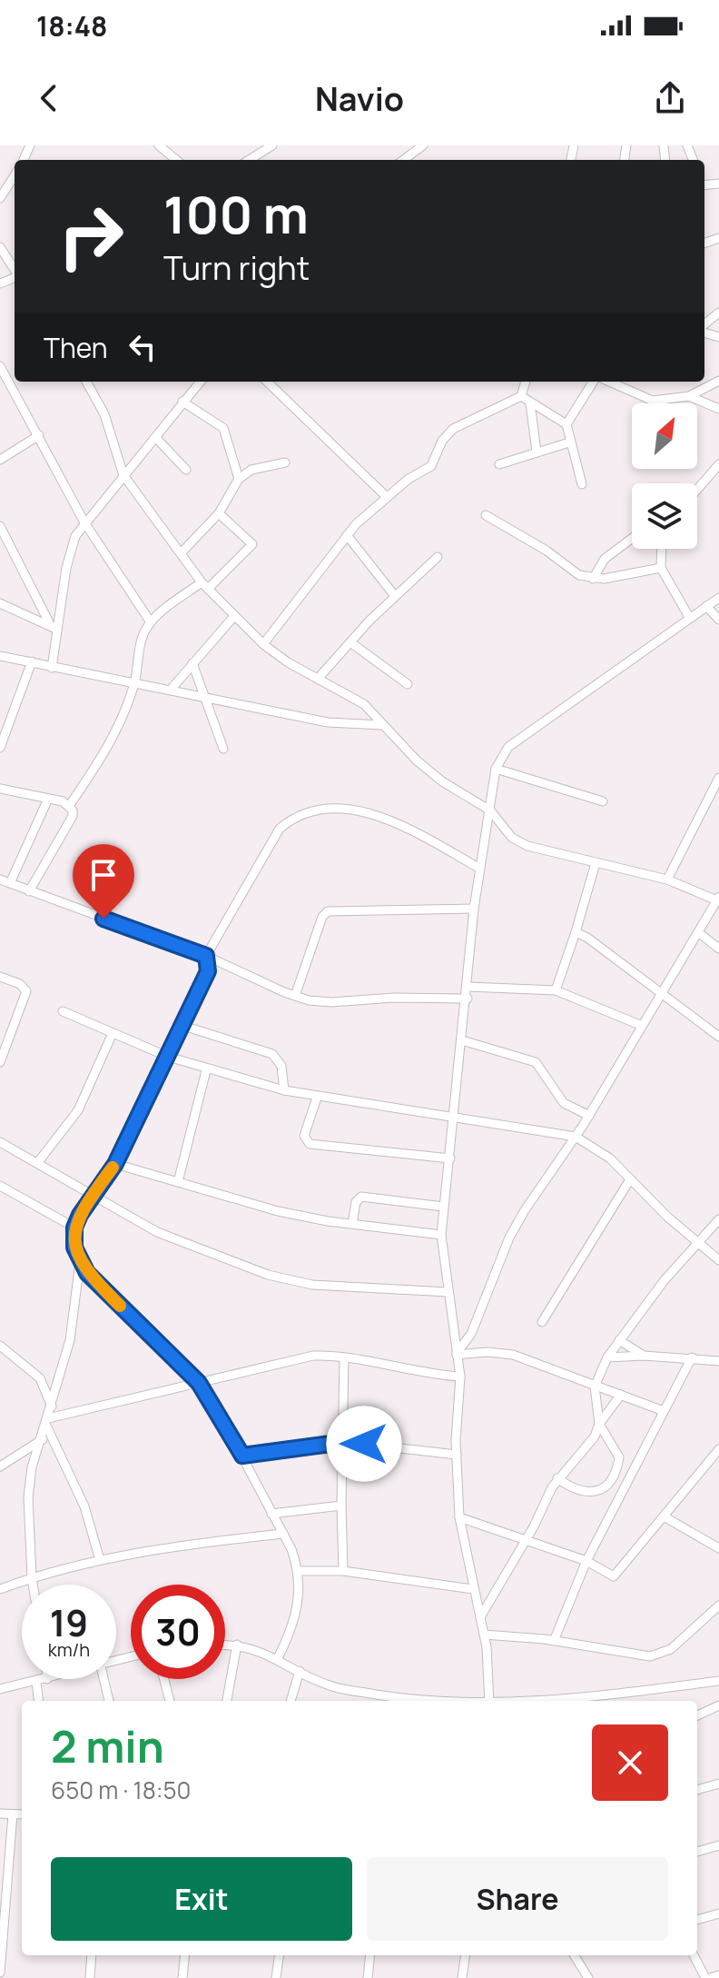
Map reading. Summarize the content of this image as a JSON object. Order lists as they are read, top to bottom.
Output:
{
  "north": "top right",
  "page": {
    "status": "18:48",
    "header": "Navio",
    "turn": ["100 m", "Turn right"],
    "then": "Then",
    "speed": "19 km/h",
    "limit": "30",
    "heading": ["2 min", "650 m · 18:50"],
    "buttons": ["Exit", "Share"]
  }
}
